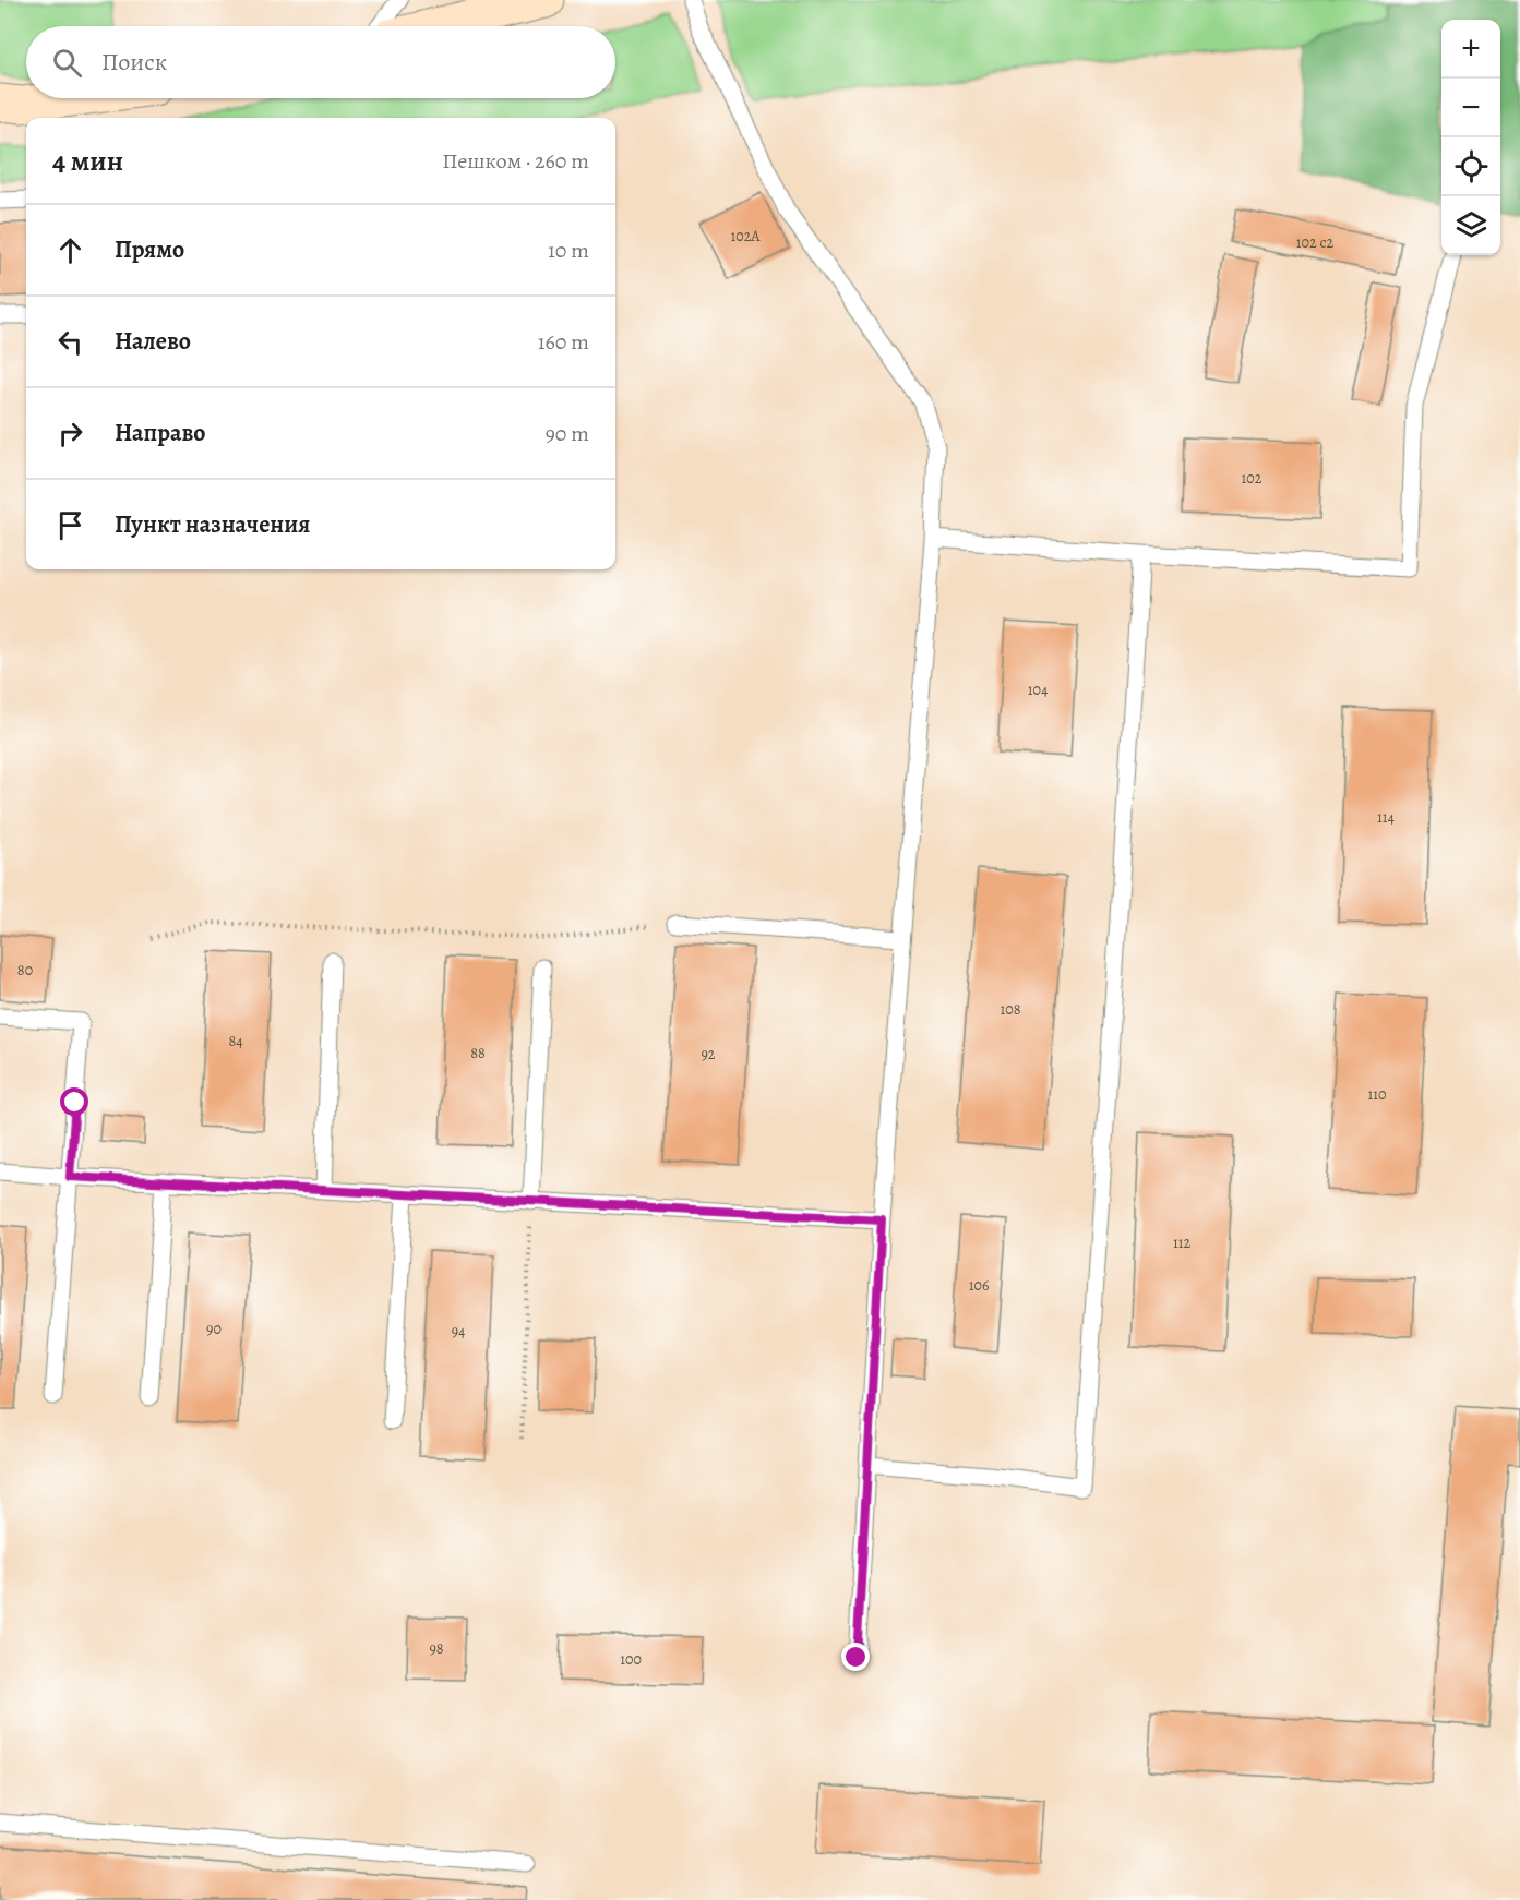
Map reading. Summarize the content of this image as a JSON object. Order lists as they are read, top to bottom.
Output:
{
  "house_numbers": [
    "102А",
    "102 с2",
    "102",
    "104",
    "114",
    "80",
    "108",
    "84",
    "88",
    "92",
    "110",
    "112",
    "106",
    "90",
    "94",
    "98",
    "100"
  ],
  "page": {
    "map_buttons": ["+", "−"],
    "search": "Поиск",
    "heading": ["4 мин", "Пешком · 260 m"],
    "list": [
      ["Прямо", "10 m"],
      ["Налево", "160 m"],
      ["Направо", "90 m"],
      "Пункт назначения"
    ]
  }
}
